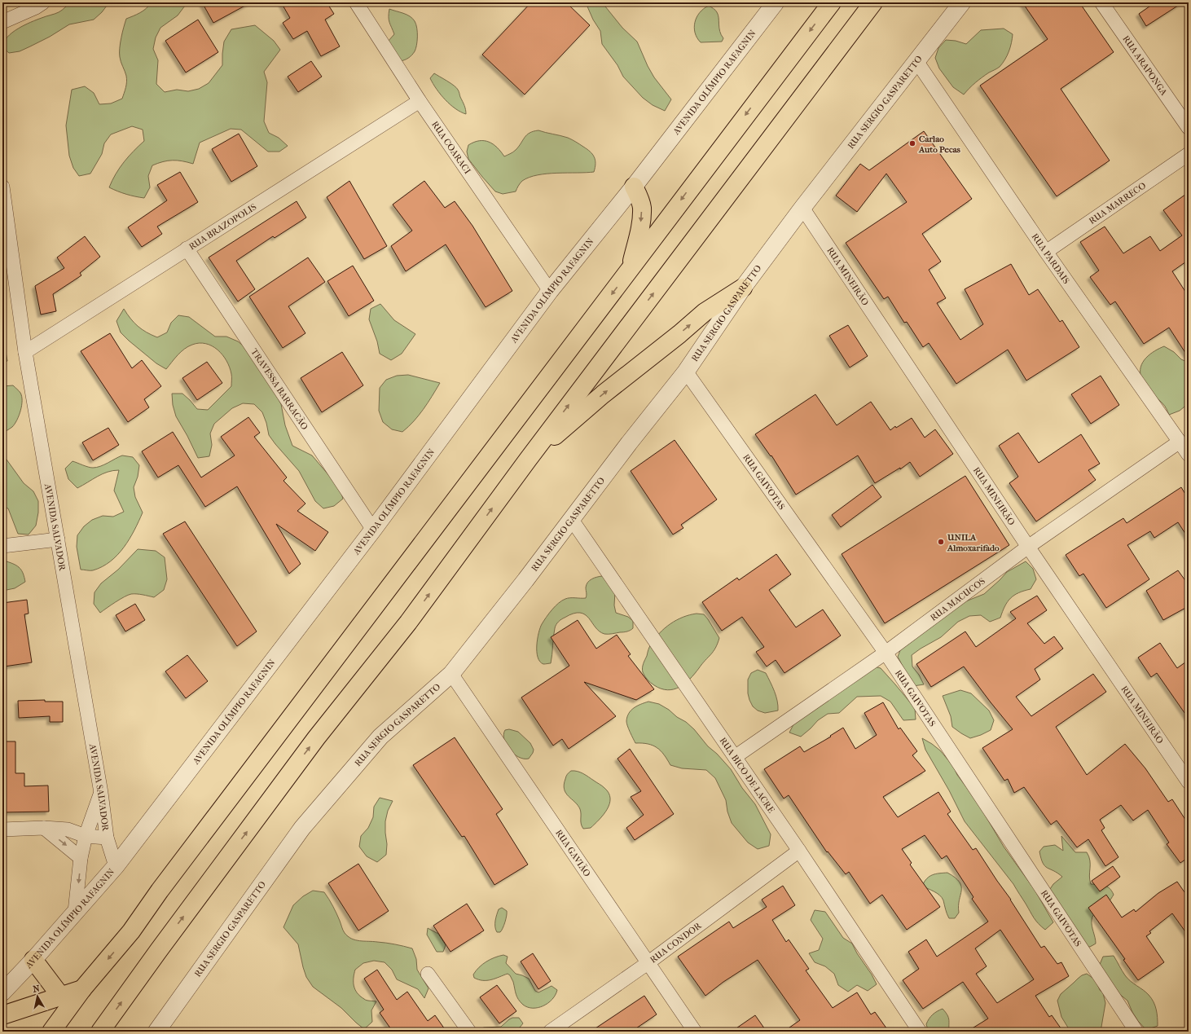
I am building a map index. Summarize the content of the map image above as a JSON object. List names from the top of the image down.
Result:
{
  "streets": {
    "street": [
      "RUA ARAPONGA",
      "AVENIDA OLÍMPIO RAFAGNIN",
      "RUA SERGIO GASPARETTO",
      "RUA COARACI",
      "RUA MARRECO",
      "RUA BRAZOPOLIS",
      "RUA PARDAIS",
      "RUA MINEIRÃO",
      "TRAVESSA BARRACÃO",
      "RUA GAIVOTAS",
      "AVENIDA SALVADOR",
      "RUA MACUCOS",
      "RUA BICO-DE-LACRE",
      "RUA GAVIÃO",
      "RUA CONDOR"
    ]
  },
  "crossings": [
    ["AVENIDA OLÍMPIO RAFAGNIN", "RUA COARACI"],
    ["AVENIDA OLÍMPIO RAFAGNIN", "TRAVESSA BARRACÃO"],
    ["AVENIDA OLÍMPIO RAFAGNIN", "AVENIDA SALVADOR"],
    ["RUA SERGIO GASPARETTO", "RUA PARDAIS"],
    ["RUA SERGIO GASPARETTO", "RUA MINEIRÃO"],
    ["RUA SERGIO GASPARETTO", "RUA GAIVOTAS"],
    ["RUA SERGIO GASPARETTO", "RUA BICO-DE-LACRE"],
    ["RUA SERGIO GASPARETTO", "RUA GAVIÃO"],
    ["RUA COARACI", "RUA BRAZOPOLIS"],
    ["RUA MARRECO", "RUA PARDAIS"],
    ["RUA BRAZOPOLIS", "TRAVESSA BARRACÃO"],
    ["RUA BRAZOPOLIS", "AVENIDA SALVADOR"],
    ["RUA PARDAIS", "RUA MACUCOS"],
    ["RUA MINEIRÃO", "RUA MACUCOS"],
    ["RUA GAIVOTAS", "RUA MACUCOS"],
    ["RUA MACUCOS", "RUA BICO-DE-LACRE"],
    ["RUA BICO-DE-LACRE", "RUA CONDOR"],
    ["RUA GAVIÃO", "RUA CONDOR"]
  ],
  "places": ["Carlao Auto Pecas", "UNILA Almoxarifado"],
  "north": "top"
}
